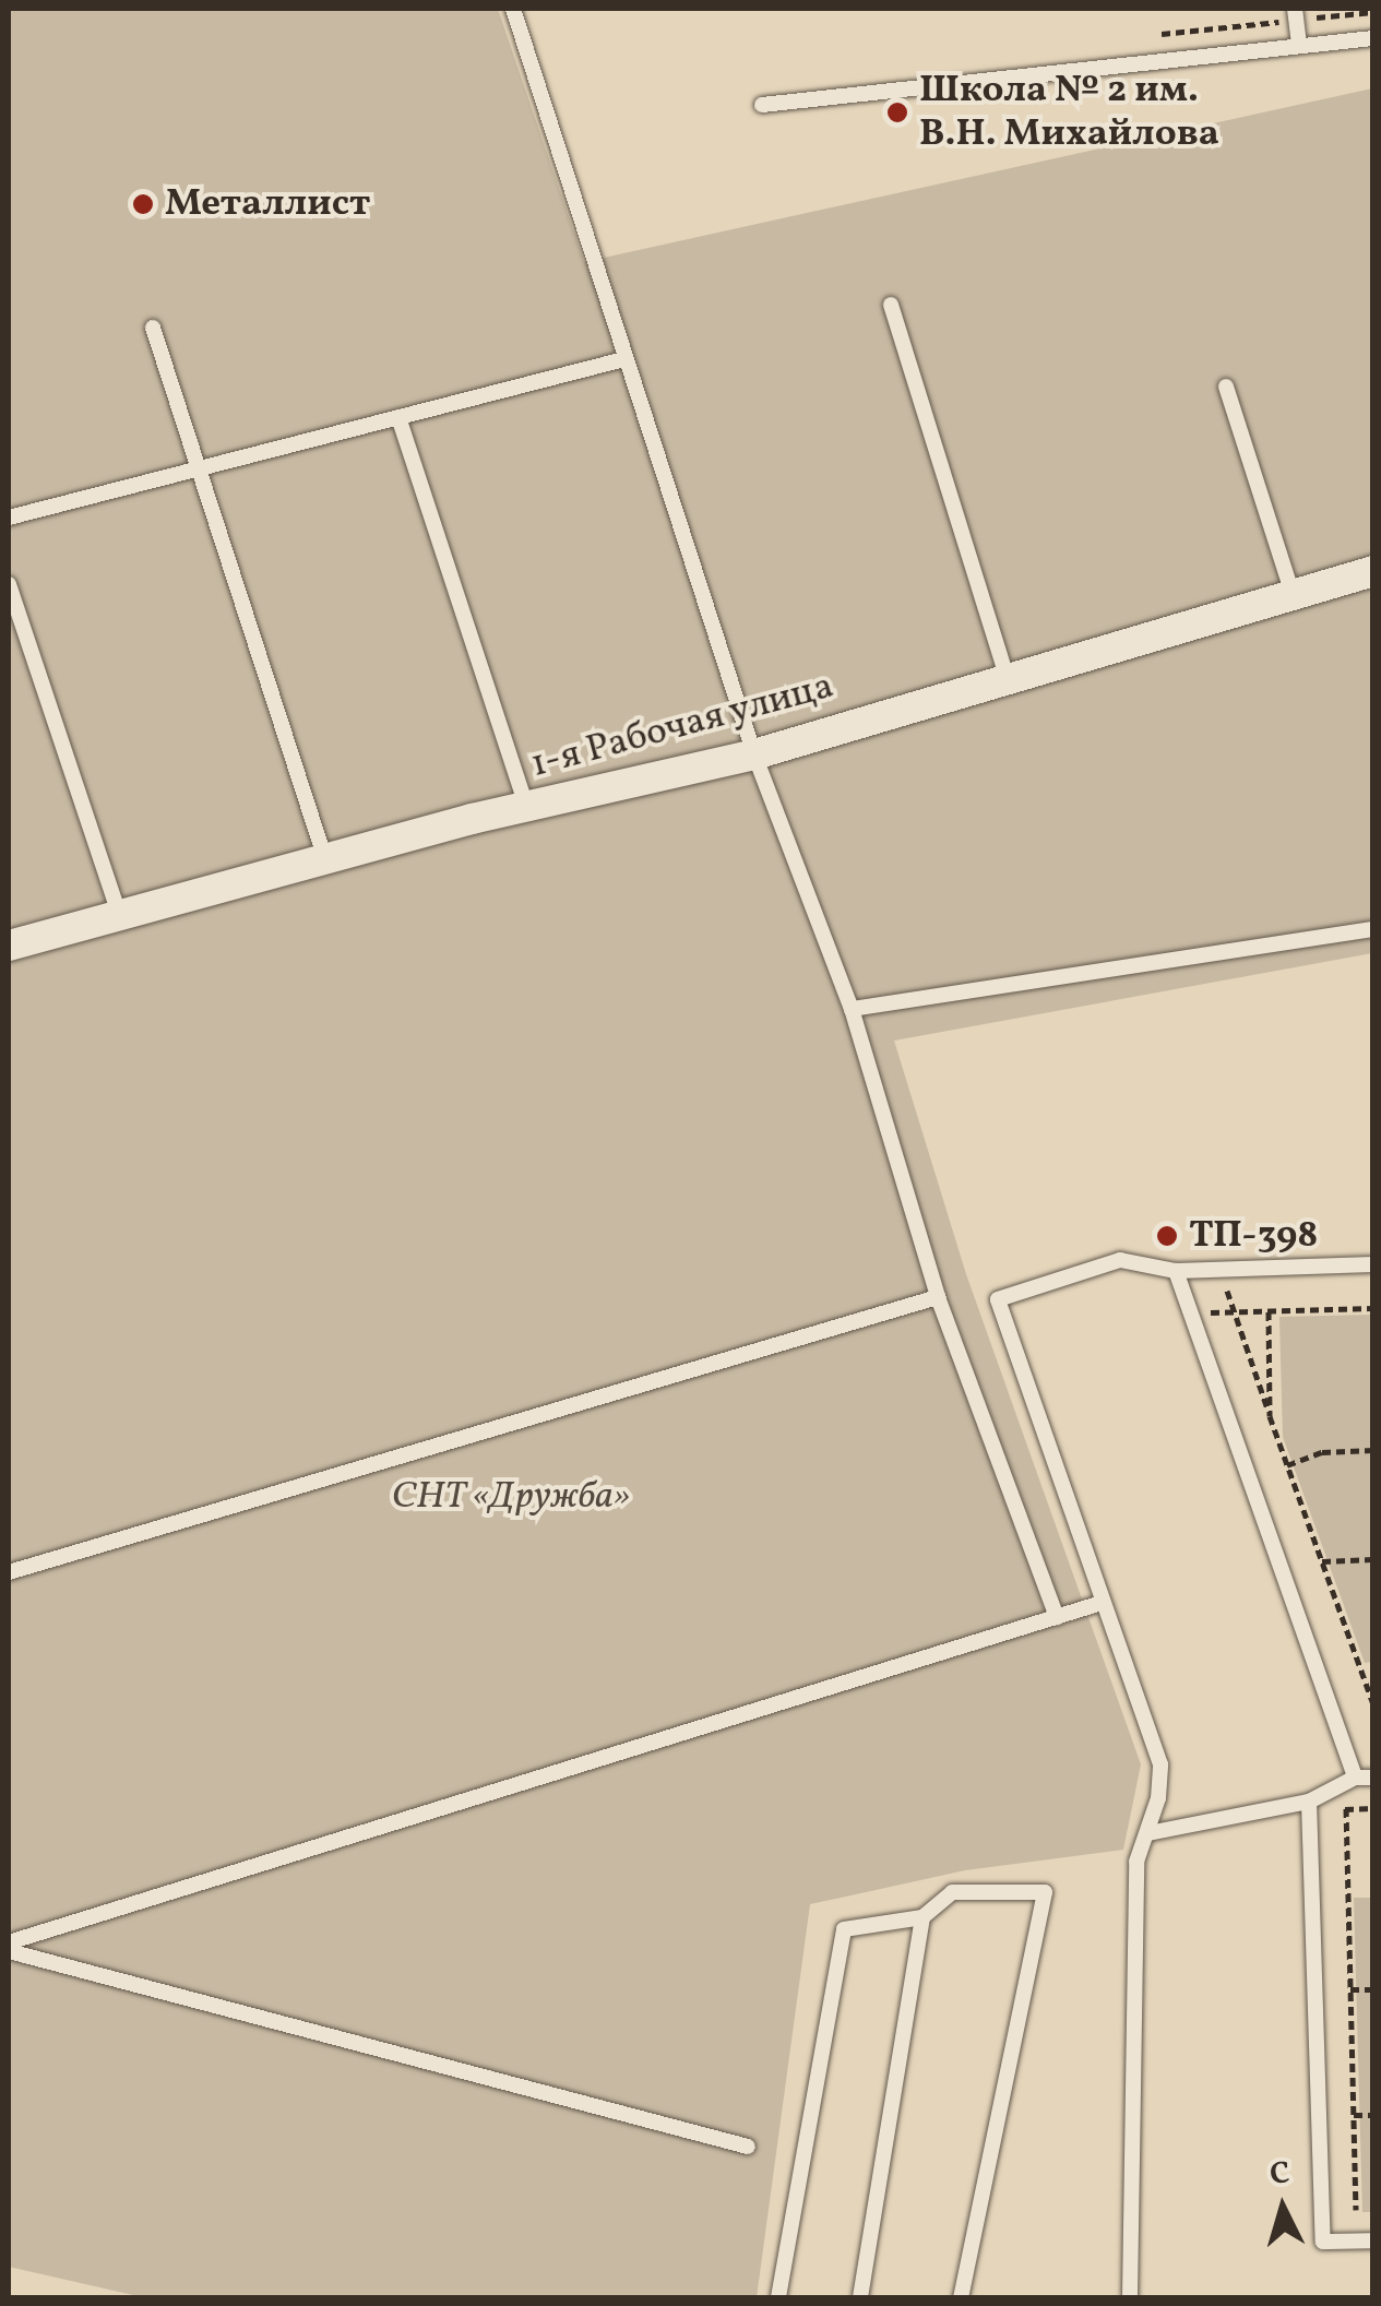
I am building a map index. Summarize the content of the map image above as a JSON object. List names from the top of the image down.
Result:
{
  "streets": {
    "street": ["1-я Рабочая улица"]
  },
  "parks": ["СНТ «Дружба»"],
  "places": ["Школа № 2 им. В.Н. Михайлова", "Металлист", "ТП-398"],
  "north": "top"
}
